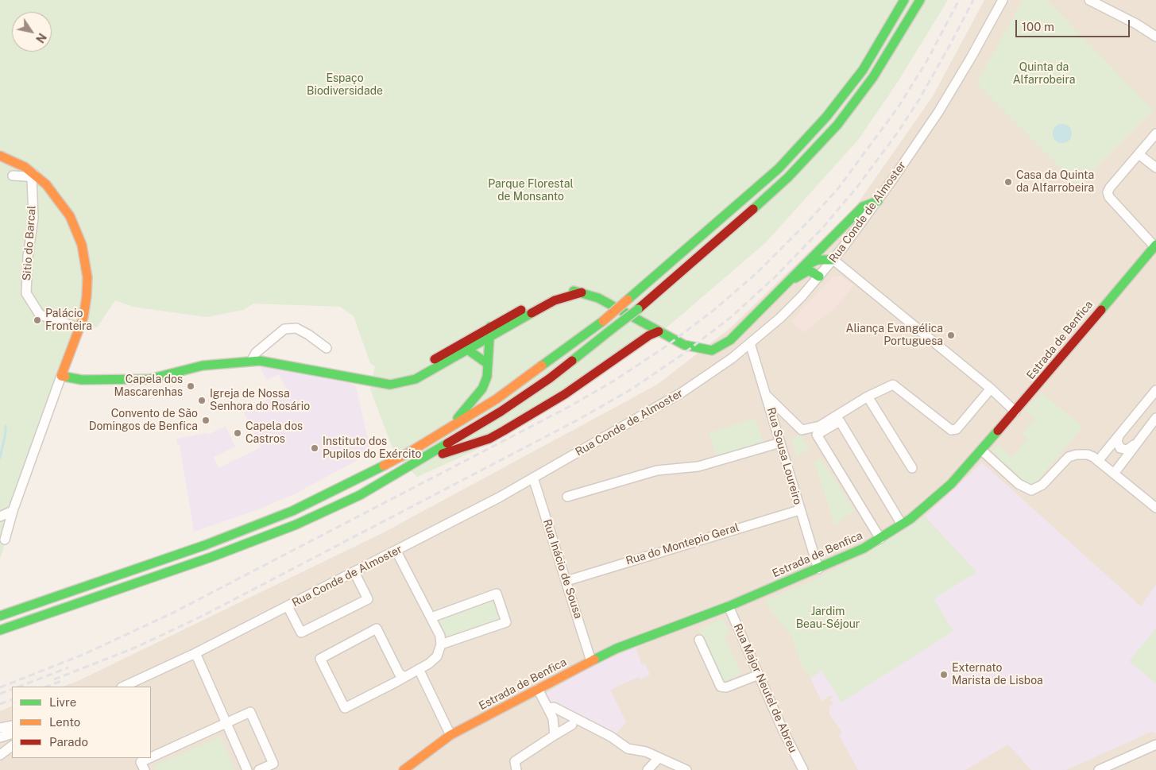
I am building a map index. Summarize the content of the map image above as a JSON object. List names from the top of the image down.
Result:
{
  "streets": {
    "main road": ["Estrada de Benfica"],
    "street": [
      "Rua Conde de Almoster",
      "Sitio do Barcal",
      "Rua Sousa Loureiro",
      "Rua do Montepio Geral",
      "Rua Inácio de Sousa",
      "Rua Major Neutel de Abreu"
    ]
  },
  "crossings": [
    ["Rua Conde de Almoster", "Rua Sousa Loureiro"],
    ["Rua Conde de Almoster", "Rua Inácio de Sousa"],
    ["Estrada de Benfica", "Rua Sousa Loureiro"],
    ["Estrada de Benfica", "Rua Inácio de Sousa"],
    ["Estrada de Benfica", "Rua Major Neutel de Abreu"],
    ["Rua Sousa Loureiro", "Rua do Montepio Geral"],
    ["Rua do Montepio Geral", "Rua Inácio de Sousa"]
  ],
  "parks": [
    "Quinta da Alfarrobeira",
    "Espaço Biodiversidade",
    "Parque Florestal de Monsanto",
    "Jardim Beau-Séjour"
  ],
  "places": [
    "Casa da Quinta da Alfarrobeira",
    "Palácio Fronteira",
    "Aliança Evangélica Portuguesa",
    "Capela dos Mascarenhas",
    "Igreja de Nossa Senhora do Rosário",
    "Convento de São Domingos de Benfica",
    "Capela dos Castros",
    "Instituto dos Pupilos do Exército",
    "Externato Marista de Lisboa"
  ],
  "legend": ["Livre", "Lento", "Parado"],
  "scale_bar": "100 m",
  "north": "bottom right"
}
